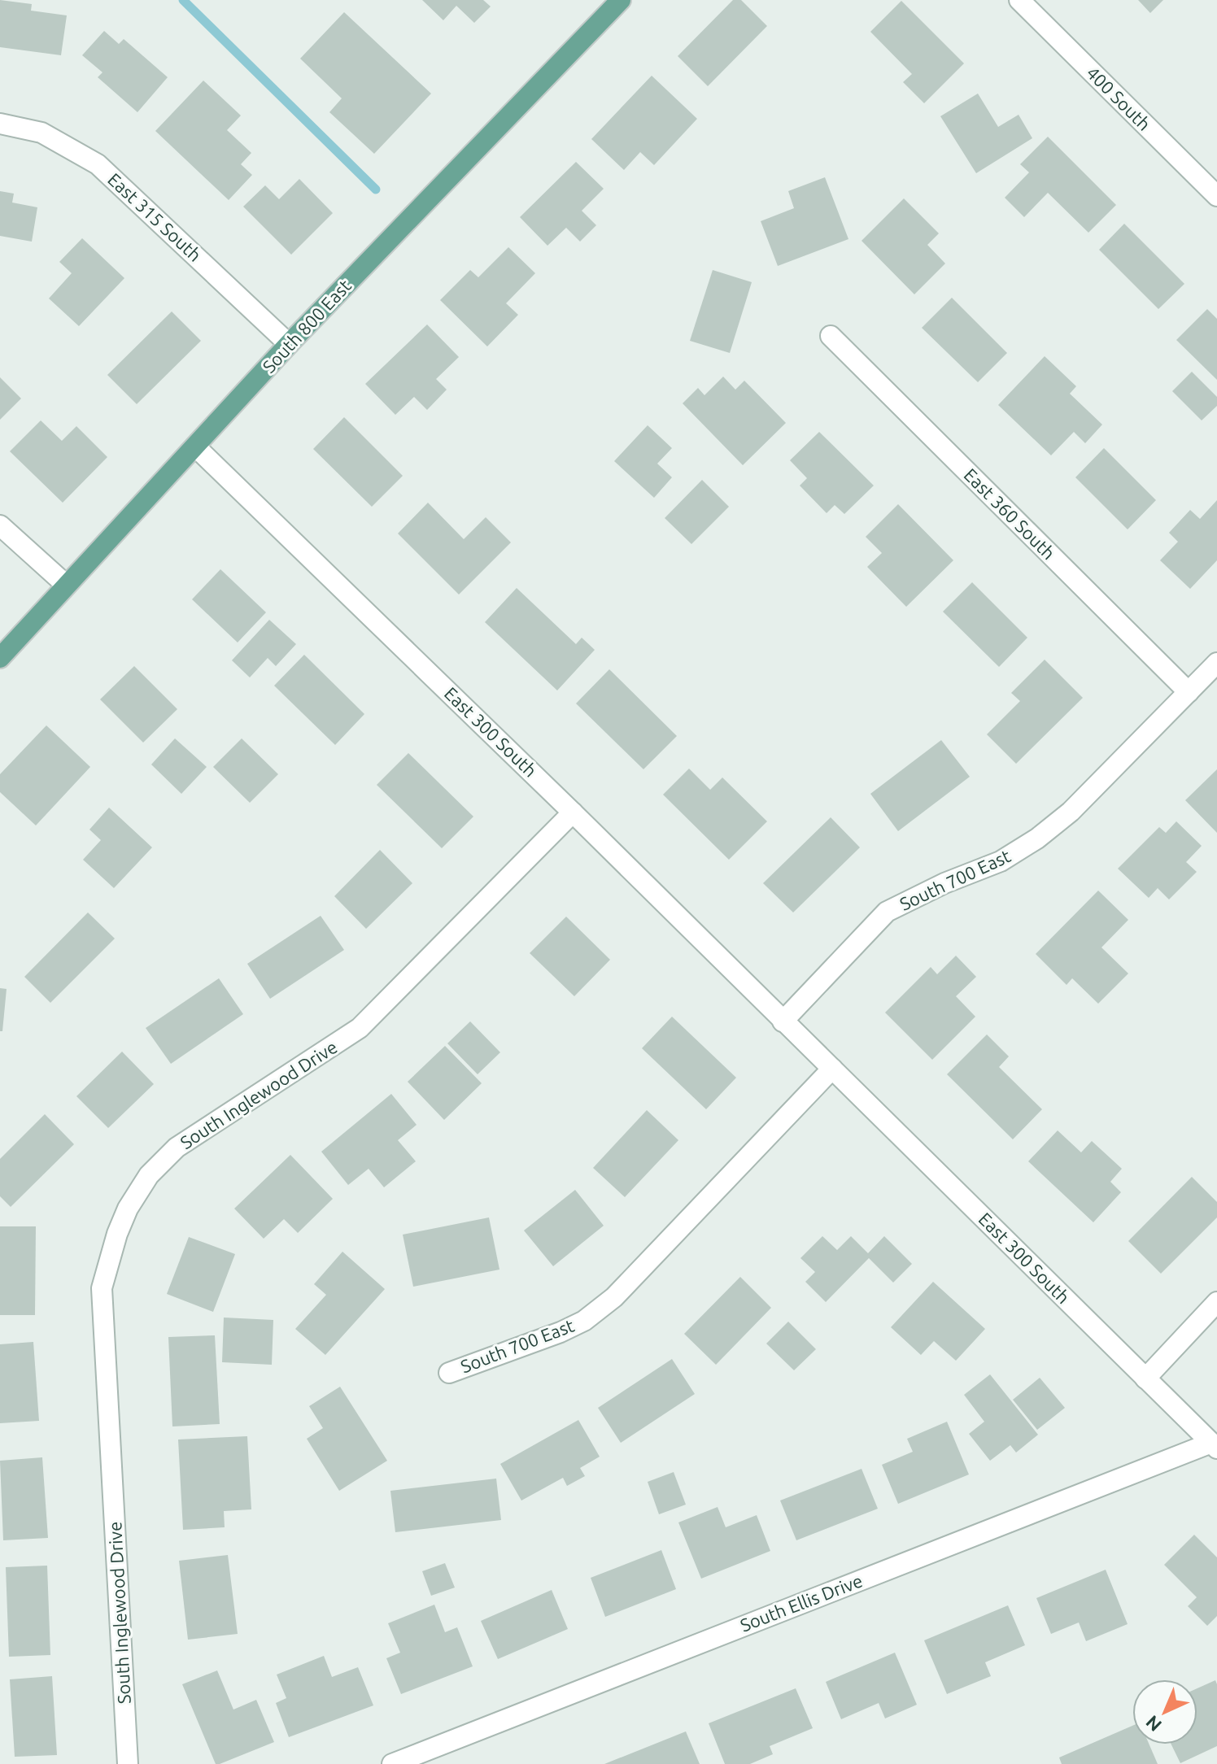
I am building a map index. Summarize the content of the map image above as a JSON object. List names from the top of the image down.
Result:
{
  "streets": {
    "main road": ["South 800 East"],
    "street": [
      "400 South",
      "East 315 South",
      "East 360 South",
      "East 300 South",
      "South 700 East",
      "South Inglewood Drive",
      "South Ellis Drive"
    ]
  },
  "crossings": [
    ["East 315 South", "South 800 East"],
    ["South 800 East", "East 300 South"],
    ["East 360 South", "South 700 East"],
    ["East 300 South", "South 700 East"],
    ["East 300 South", "South Inglewood Drive"],
    ["East 300 South", "South Ellis Drive"]
  ],
  "north": "bottom left"
}
